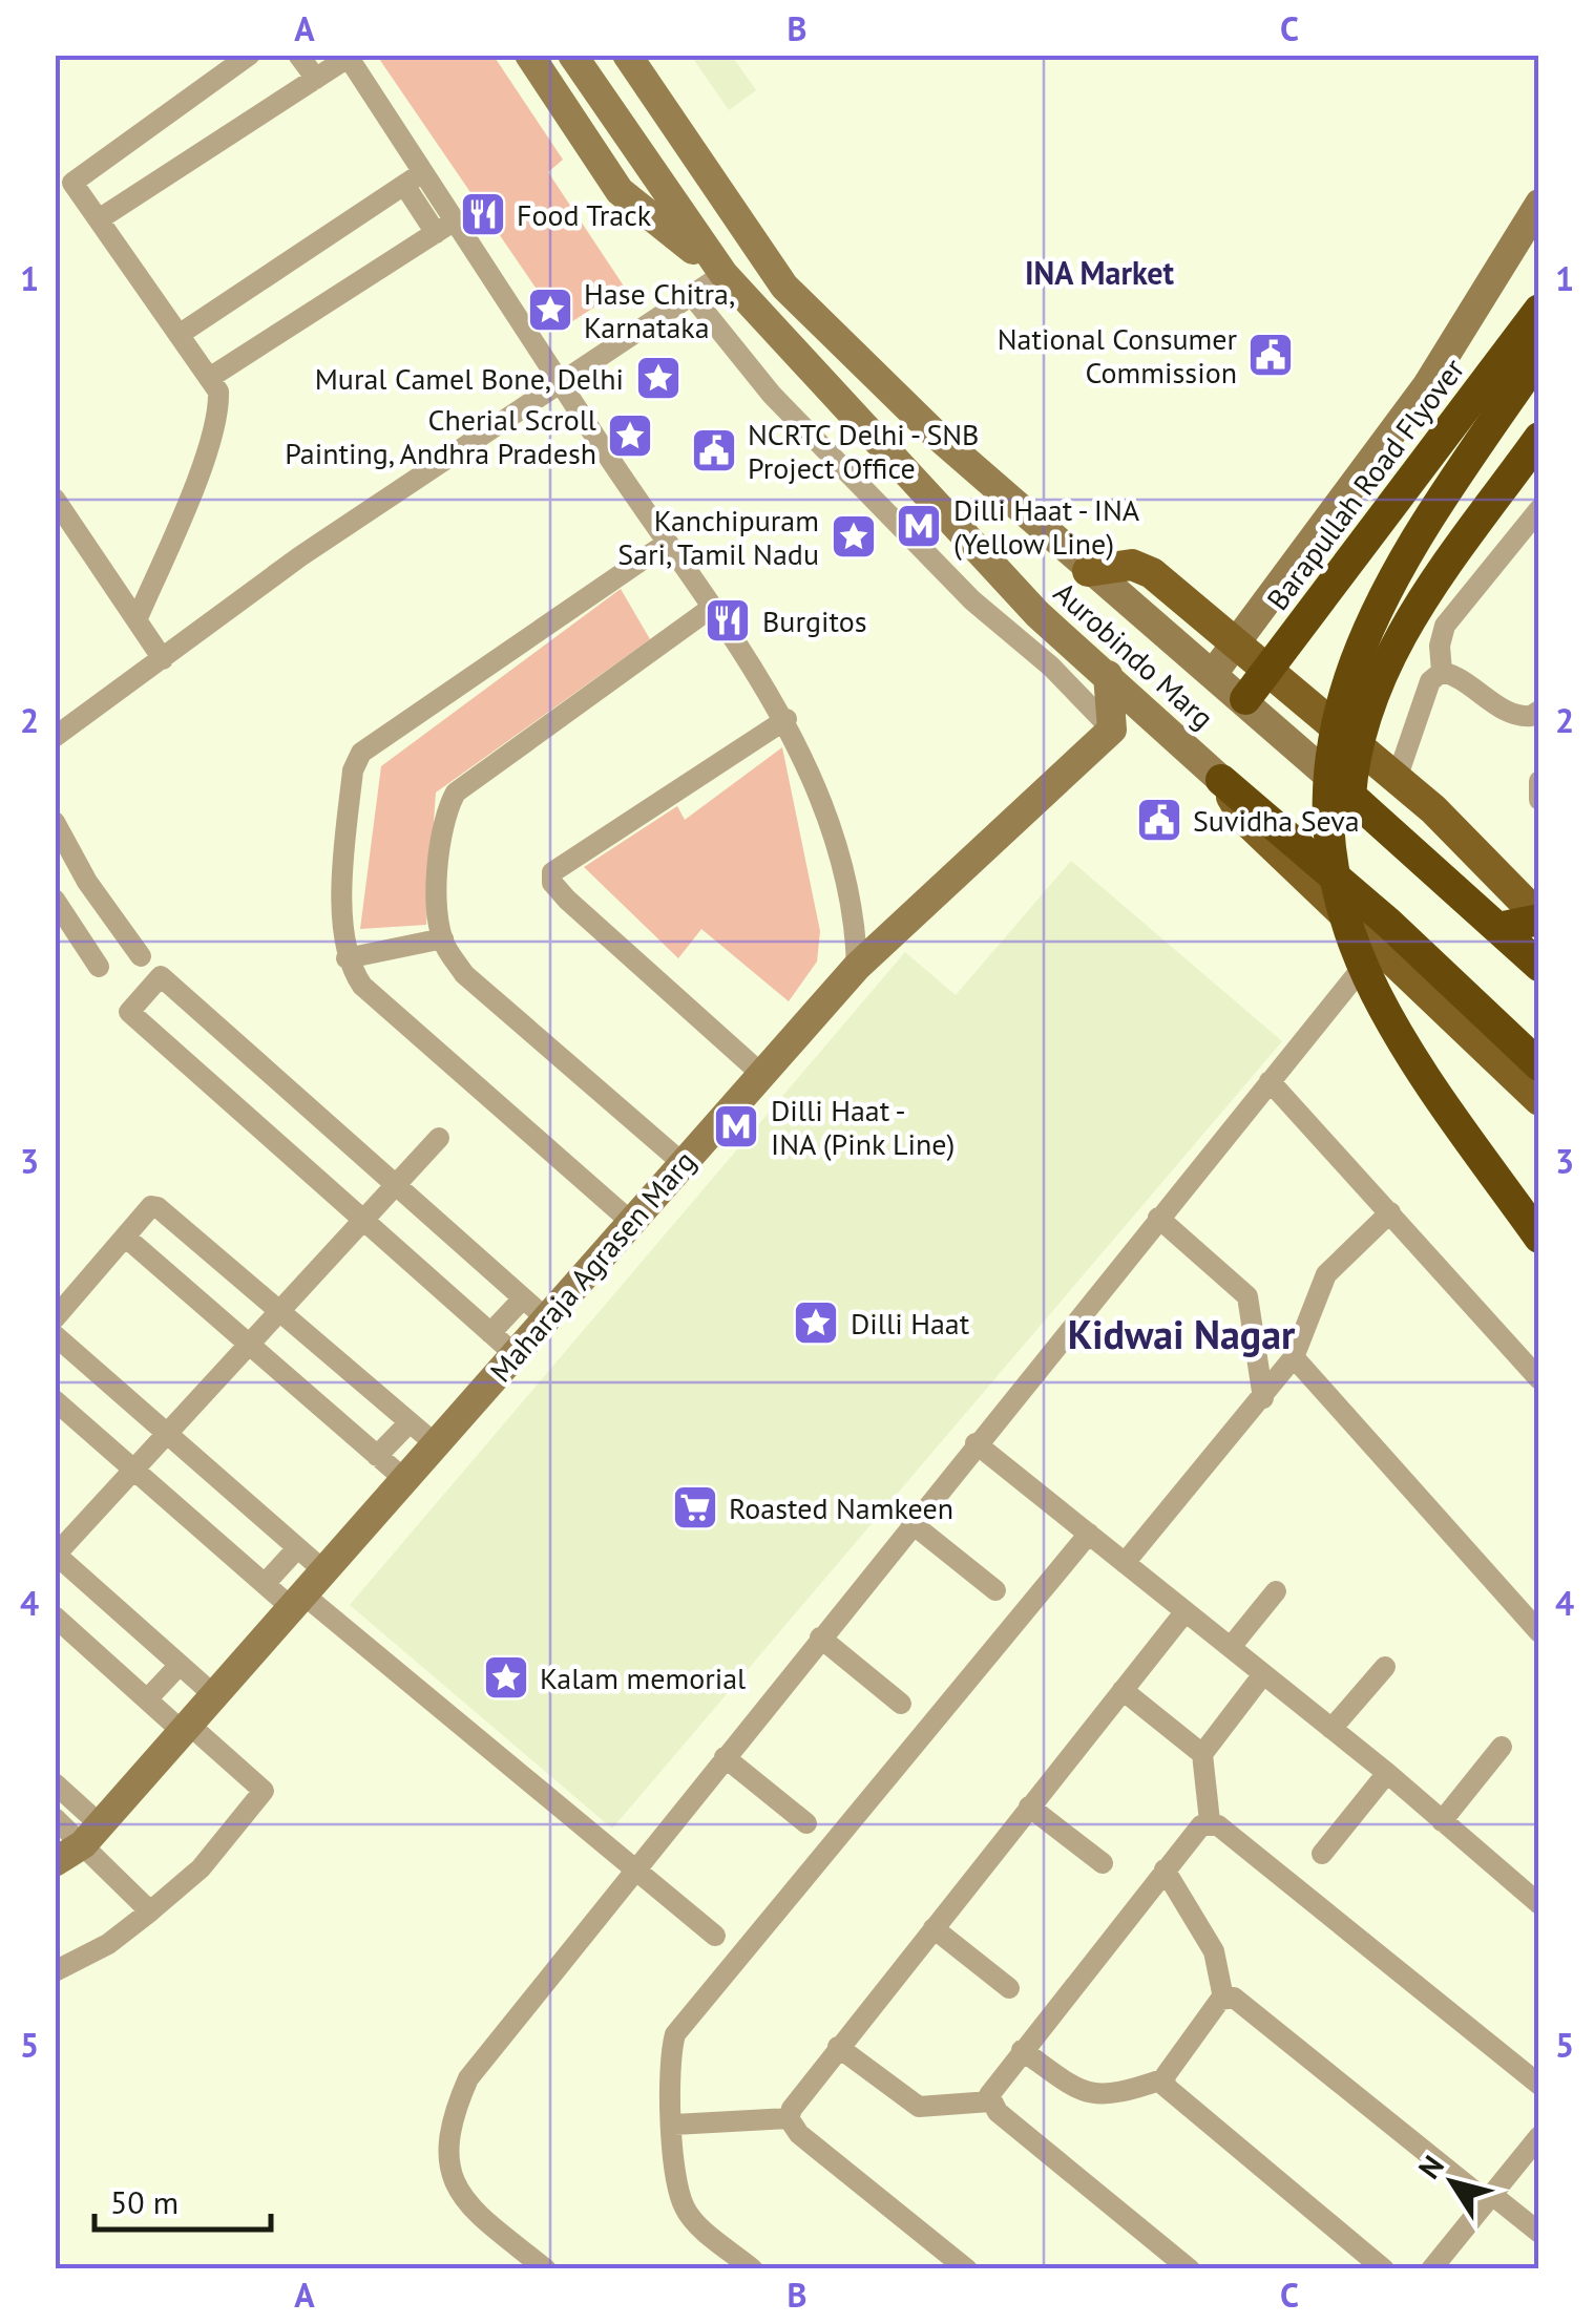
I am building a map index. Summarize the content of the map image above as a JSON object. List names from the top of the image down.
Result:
{
  "streets": {
    "highway": ["Barapullah Road Flyover", "Aurobindo Marg"],
    "street": ["Maharaja Agrasen Marg"]
  },
  "crossings": [
    ["Barapullah Road Flyover", "Aurobindo Marg"]
  ],
  "districts": ["INA Market", "Kidwai Nagar"],
  "places": {
    "restaurant": ["Food Track", "Burgitos"],
    "place": [
      "Hase Chitra, Karnataka",
      "Mural Camel Bone, Delhi",
      "Cherial Scroll Painting, Andhra Pradesh",
      "Kanchipuram Sari, Tamil Nadu",
      "Dilli Haat",
      "Kalam memorial"
    ],
    "public building": ["National Consumer Commission", "NCRTC Delhi - SNB Project Office", "Suvidha Seva"],
    "metro station": ["Dilli Haat - INA (Yellow Line)", "Dilli Haat - INA (Pink Line)"],
    "supermarket": ["Roasted Namkeen"]
  },
  "scale_bar": "50 m",
  "north": "top left",
  "grid": {
    "columns": ["A", "B", "C"],
    "rows": [
      "1",
      "2",
      "3",
      "4",
      "5"
    ]
  }
}
